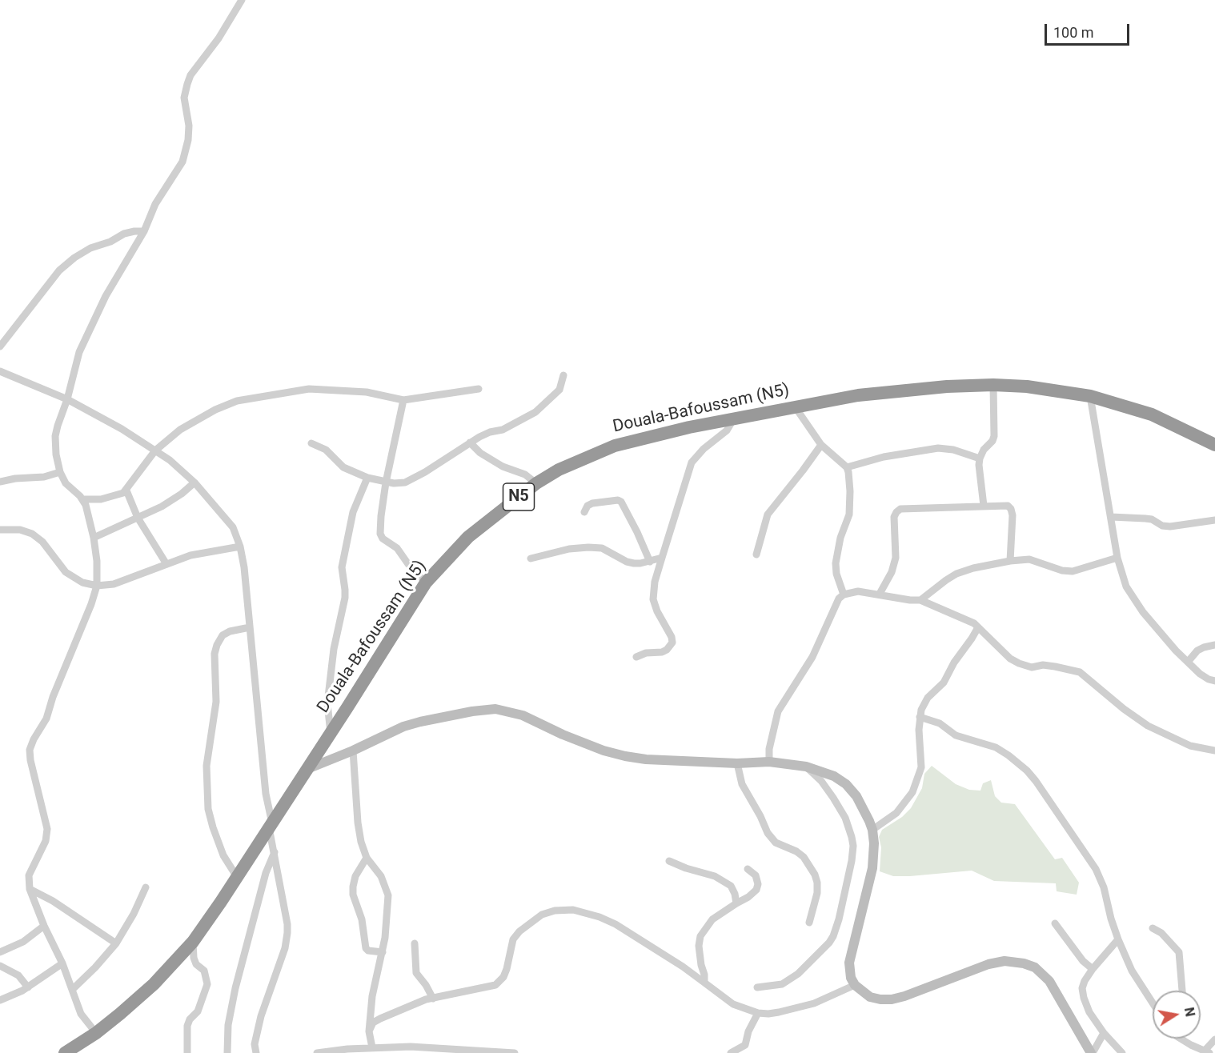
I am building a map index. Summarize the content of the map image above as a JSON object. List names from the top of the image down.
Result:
{
  "streets": {
    "highway": ["Douala-Bafoussam (N5)", "N5"]
  },
  "scale_bar": "100 m",
  "north": "right"
}
